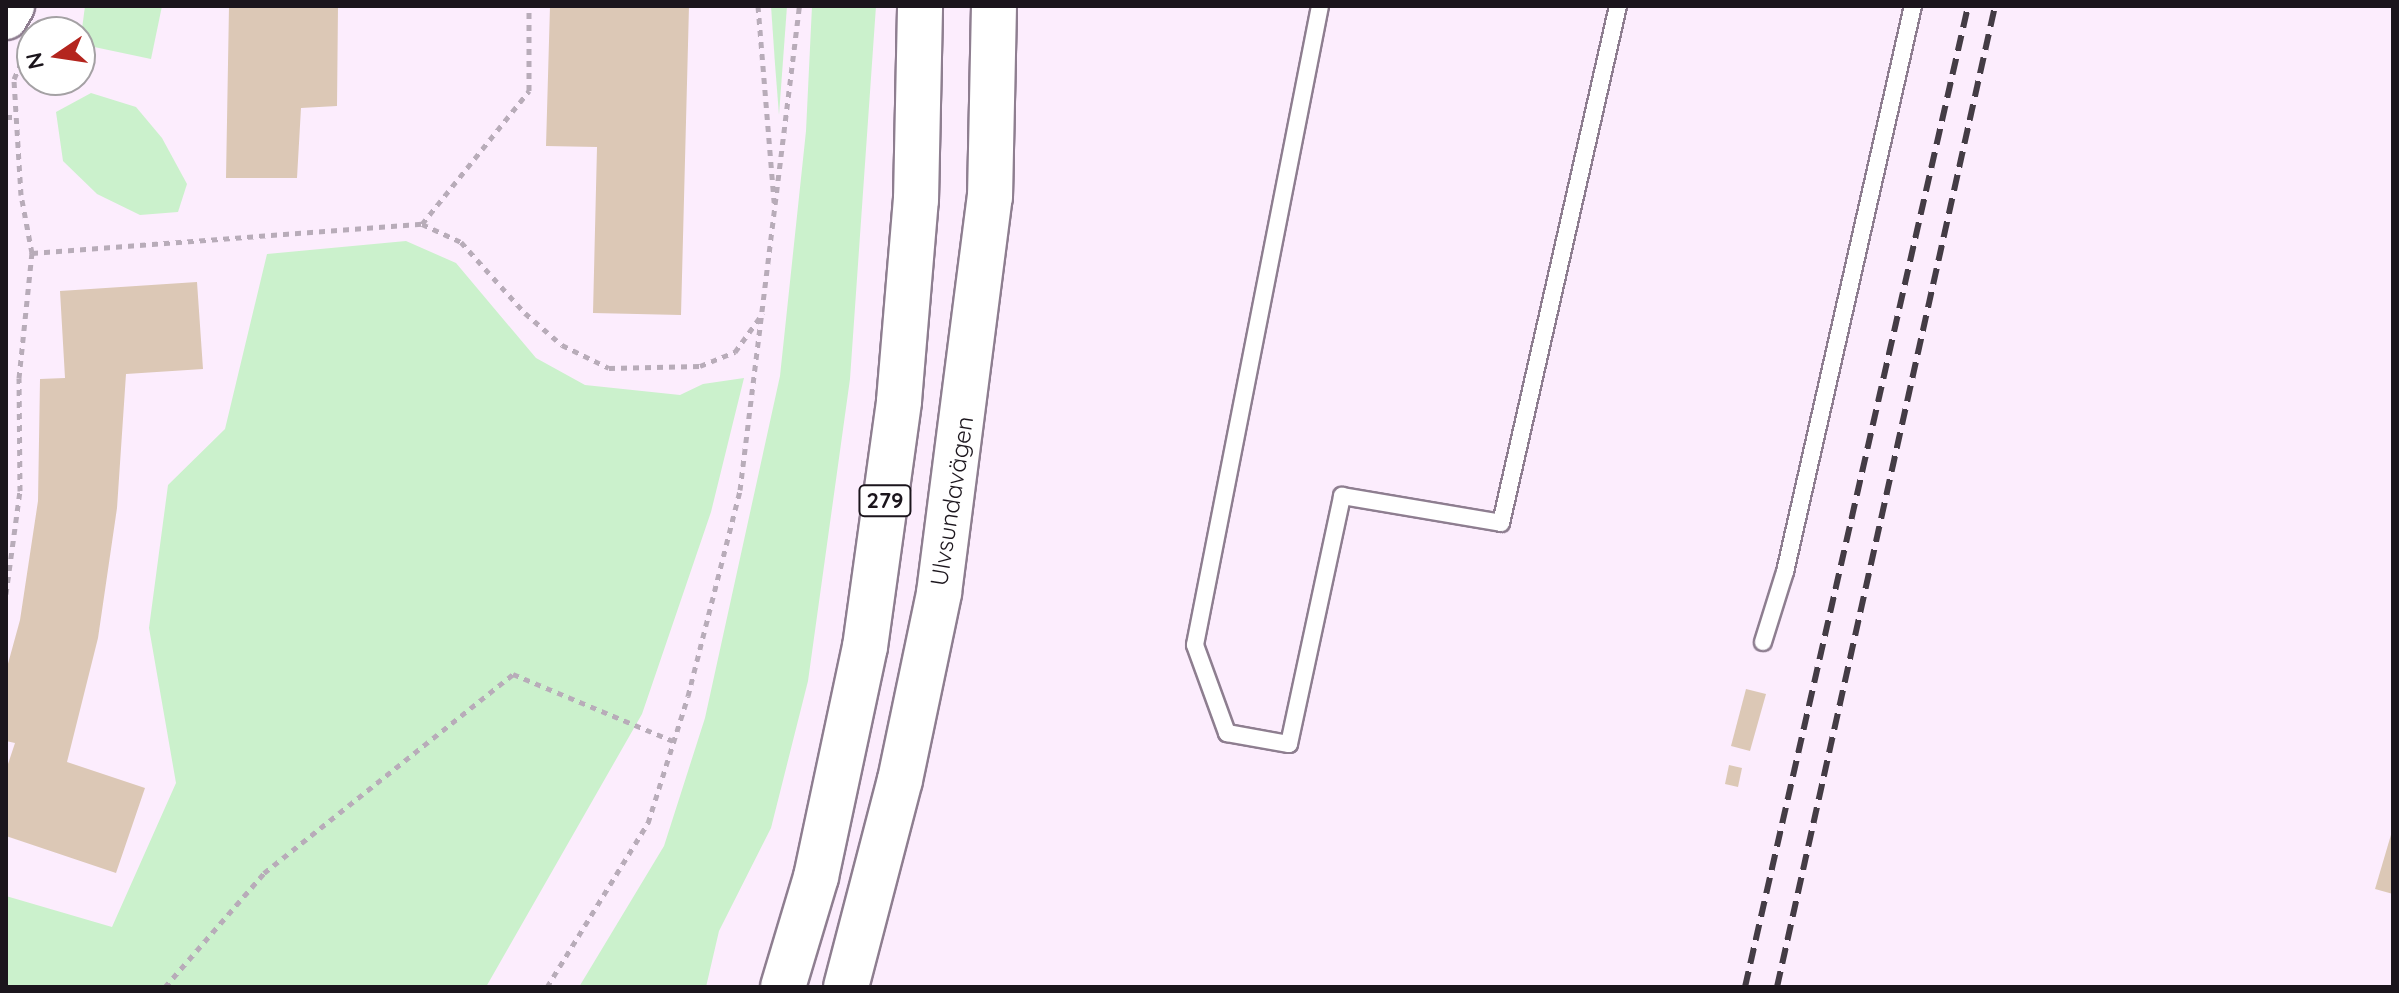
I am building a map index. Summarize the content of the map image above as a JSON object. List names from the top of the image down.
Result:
{
  "streets": {
    "main road": ["279", "Ulvsundavägen"]
  },
  "north": "left"
}
